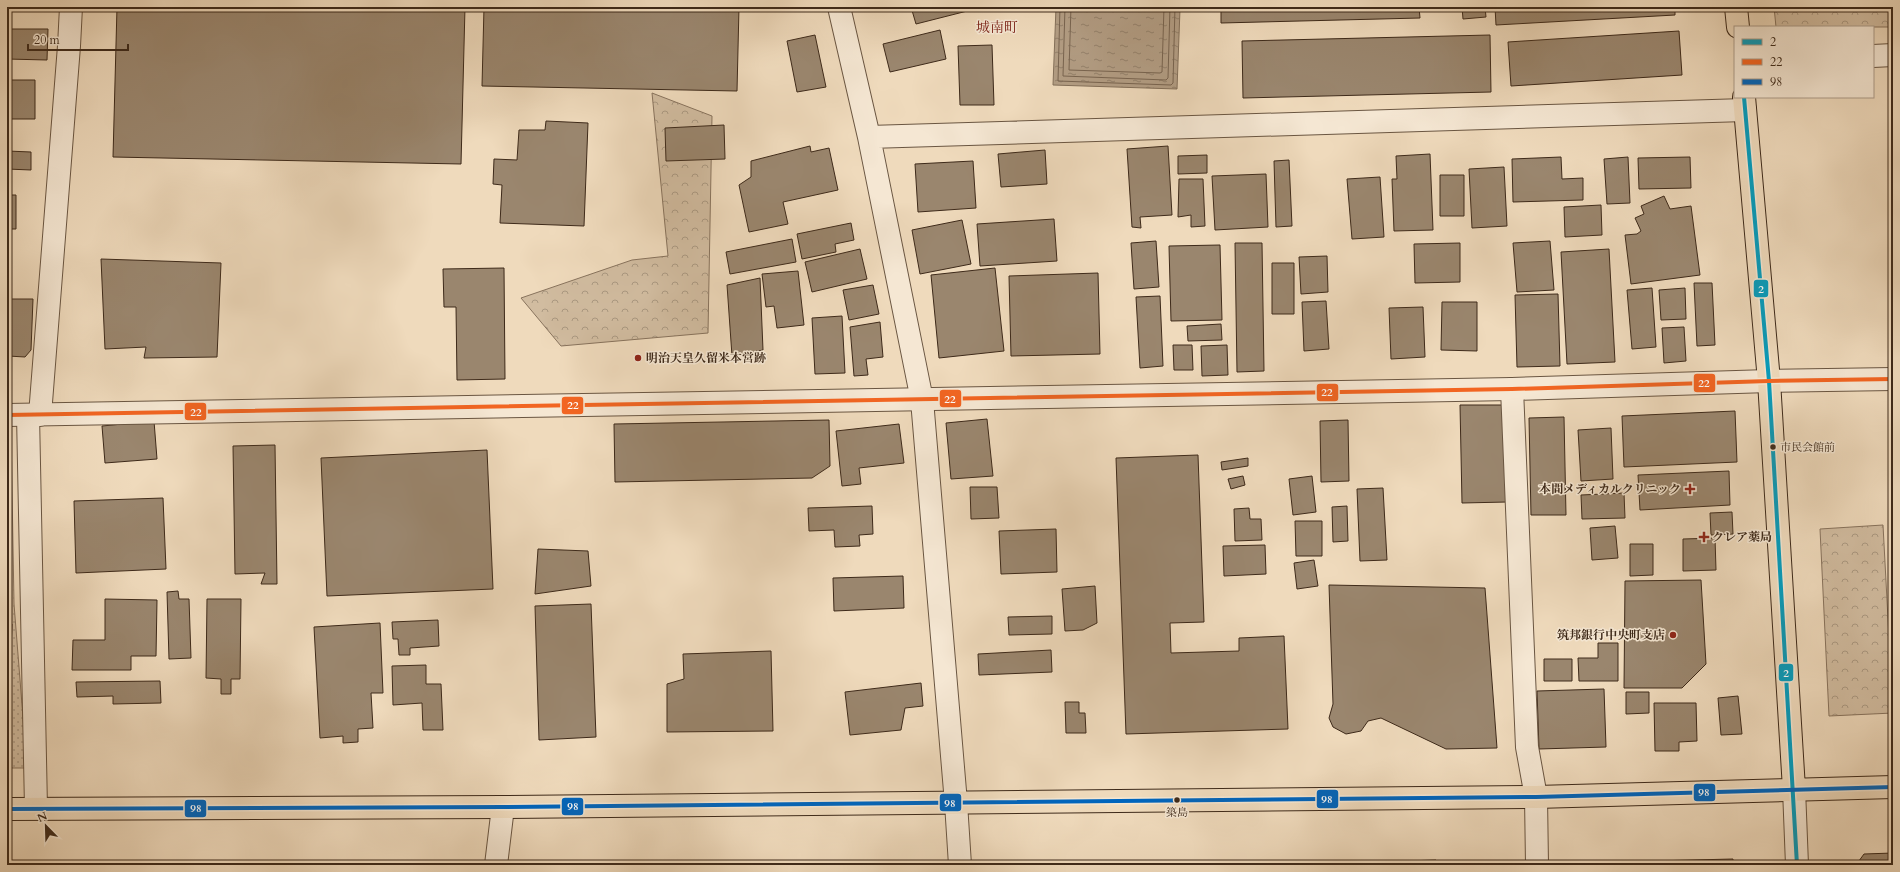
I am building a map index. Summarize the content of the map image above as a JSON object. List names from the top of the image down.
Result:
{
  "districts": ["城南町"],
  "places": {
    "other": [
      "明治天皇久留米本営跡",
      "市民会館前",
      "筑邦銀行中央町支店",
      "築島"
    ],
    "health": ["本間メディカルクリニック", "クレア薬局"]
  },
  "lines": ["transit line 2", "transit line 22", "transit line 98"],
  "legend": ["2", "22", "98"],
  "scale_bar": "20 m",
  "north": "top left"
}
